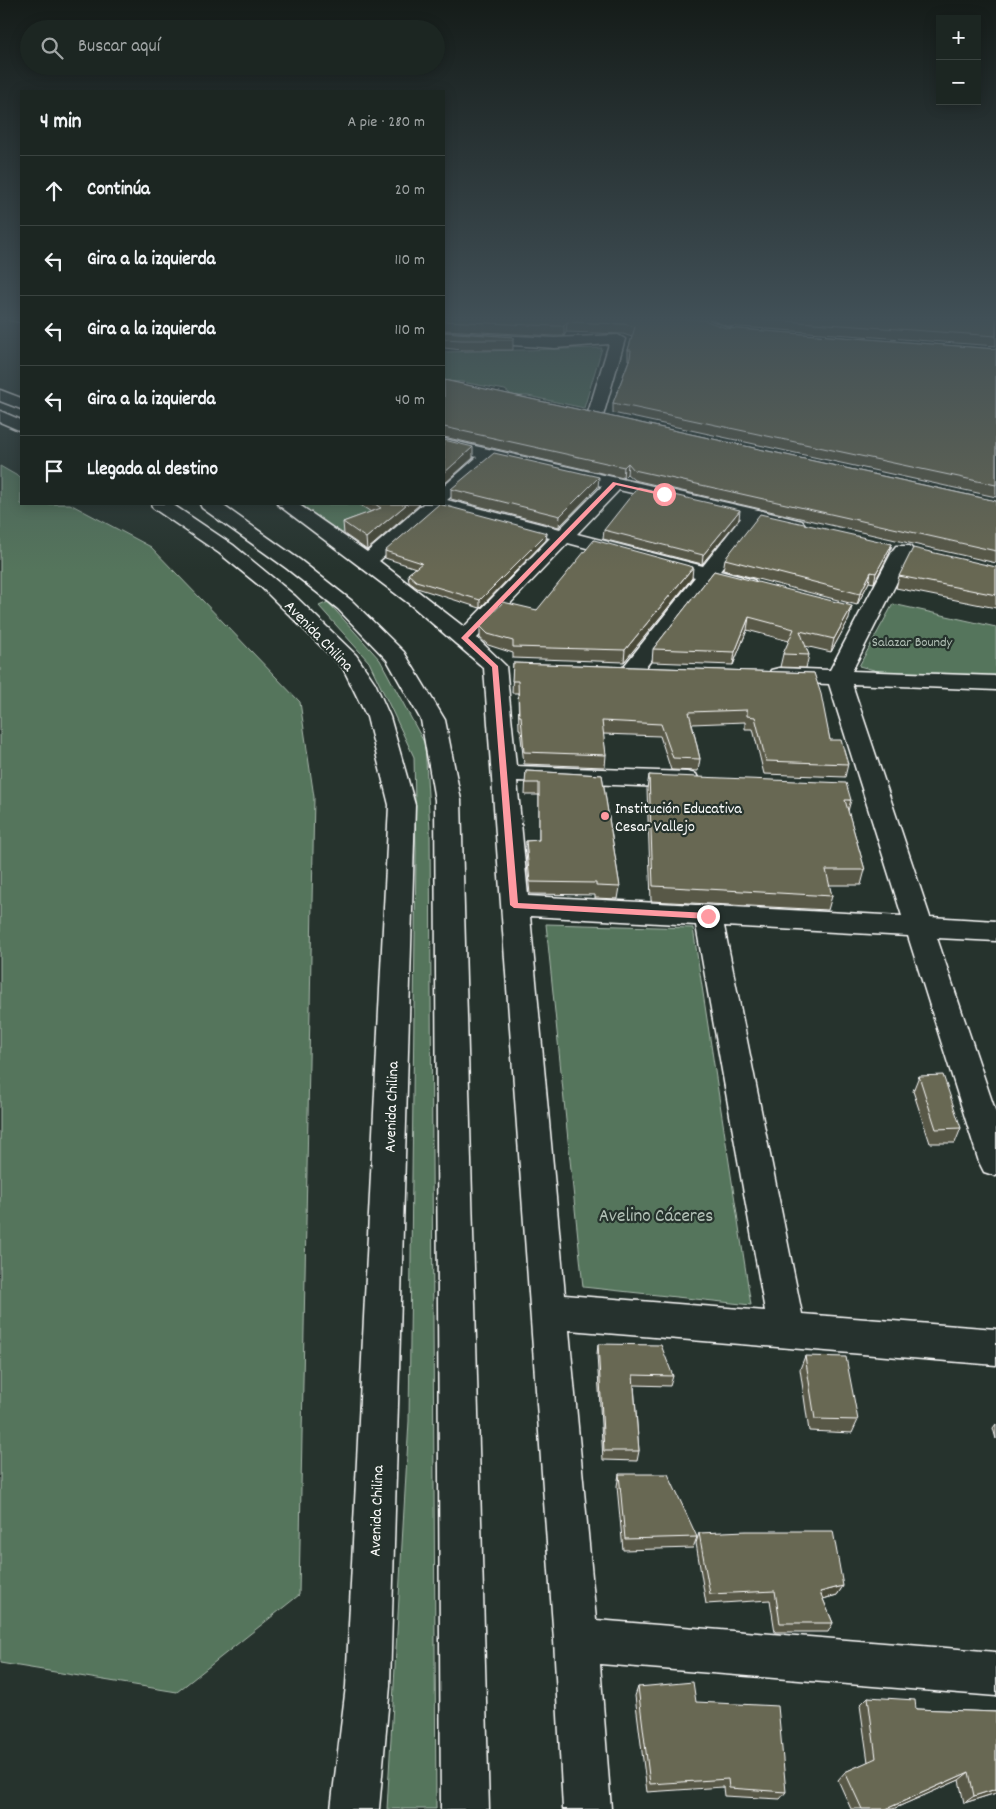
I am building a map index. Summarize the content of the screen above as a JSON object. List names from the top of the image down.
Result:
{
  "streets": {
    "street": ["Avenida Chilina"]
  },
  "parks": ["Salazar Boundy", "Avelino Cáceres"],
  "places": ["Institución Educativa Cesar Vallejo"],
  "page": {
    "map_buttons": ["+", "−"],
    "search": "Buscar aquí",
    "heading": ["4 min", "A pie · 280 m"],
    "list": [
      ["Continúa", "20 m"],
      ["Gira a la izquierda", "110 m"],
      ["Gira a la izquierda", "110 m"],
      ["Gira a la izquierda", "40 m"],
      "Llegada al destino"
    ]
  }
}
